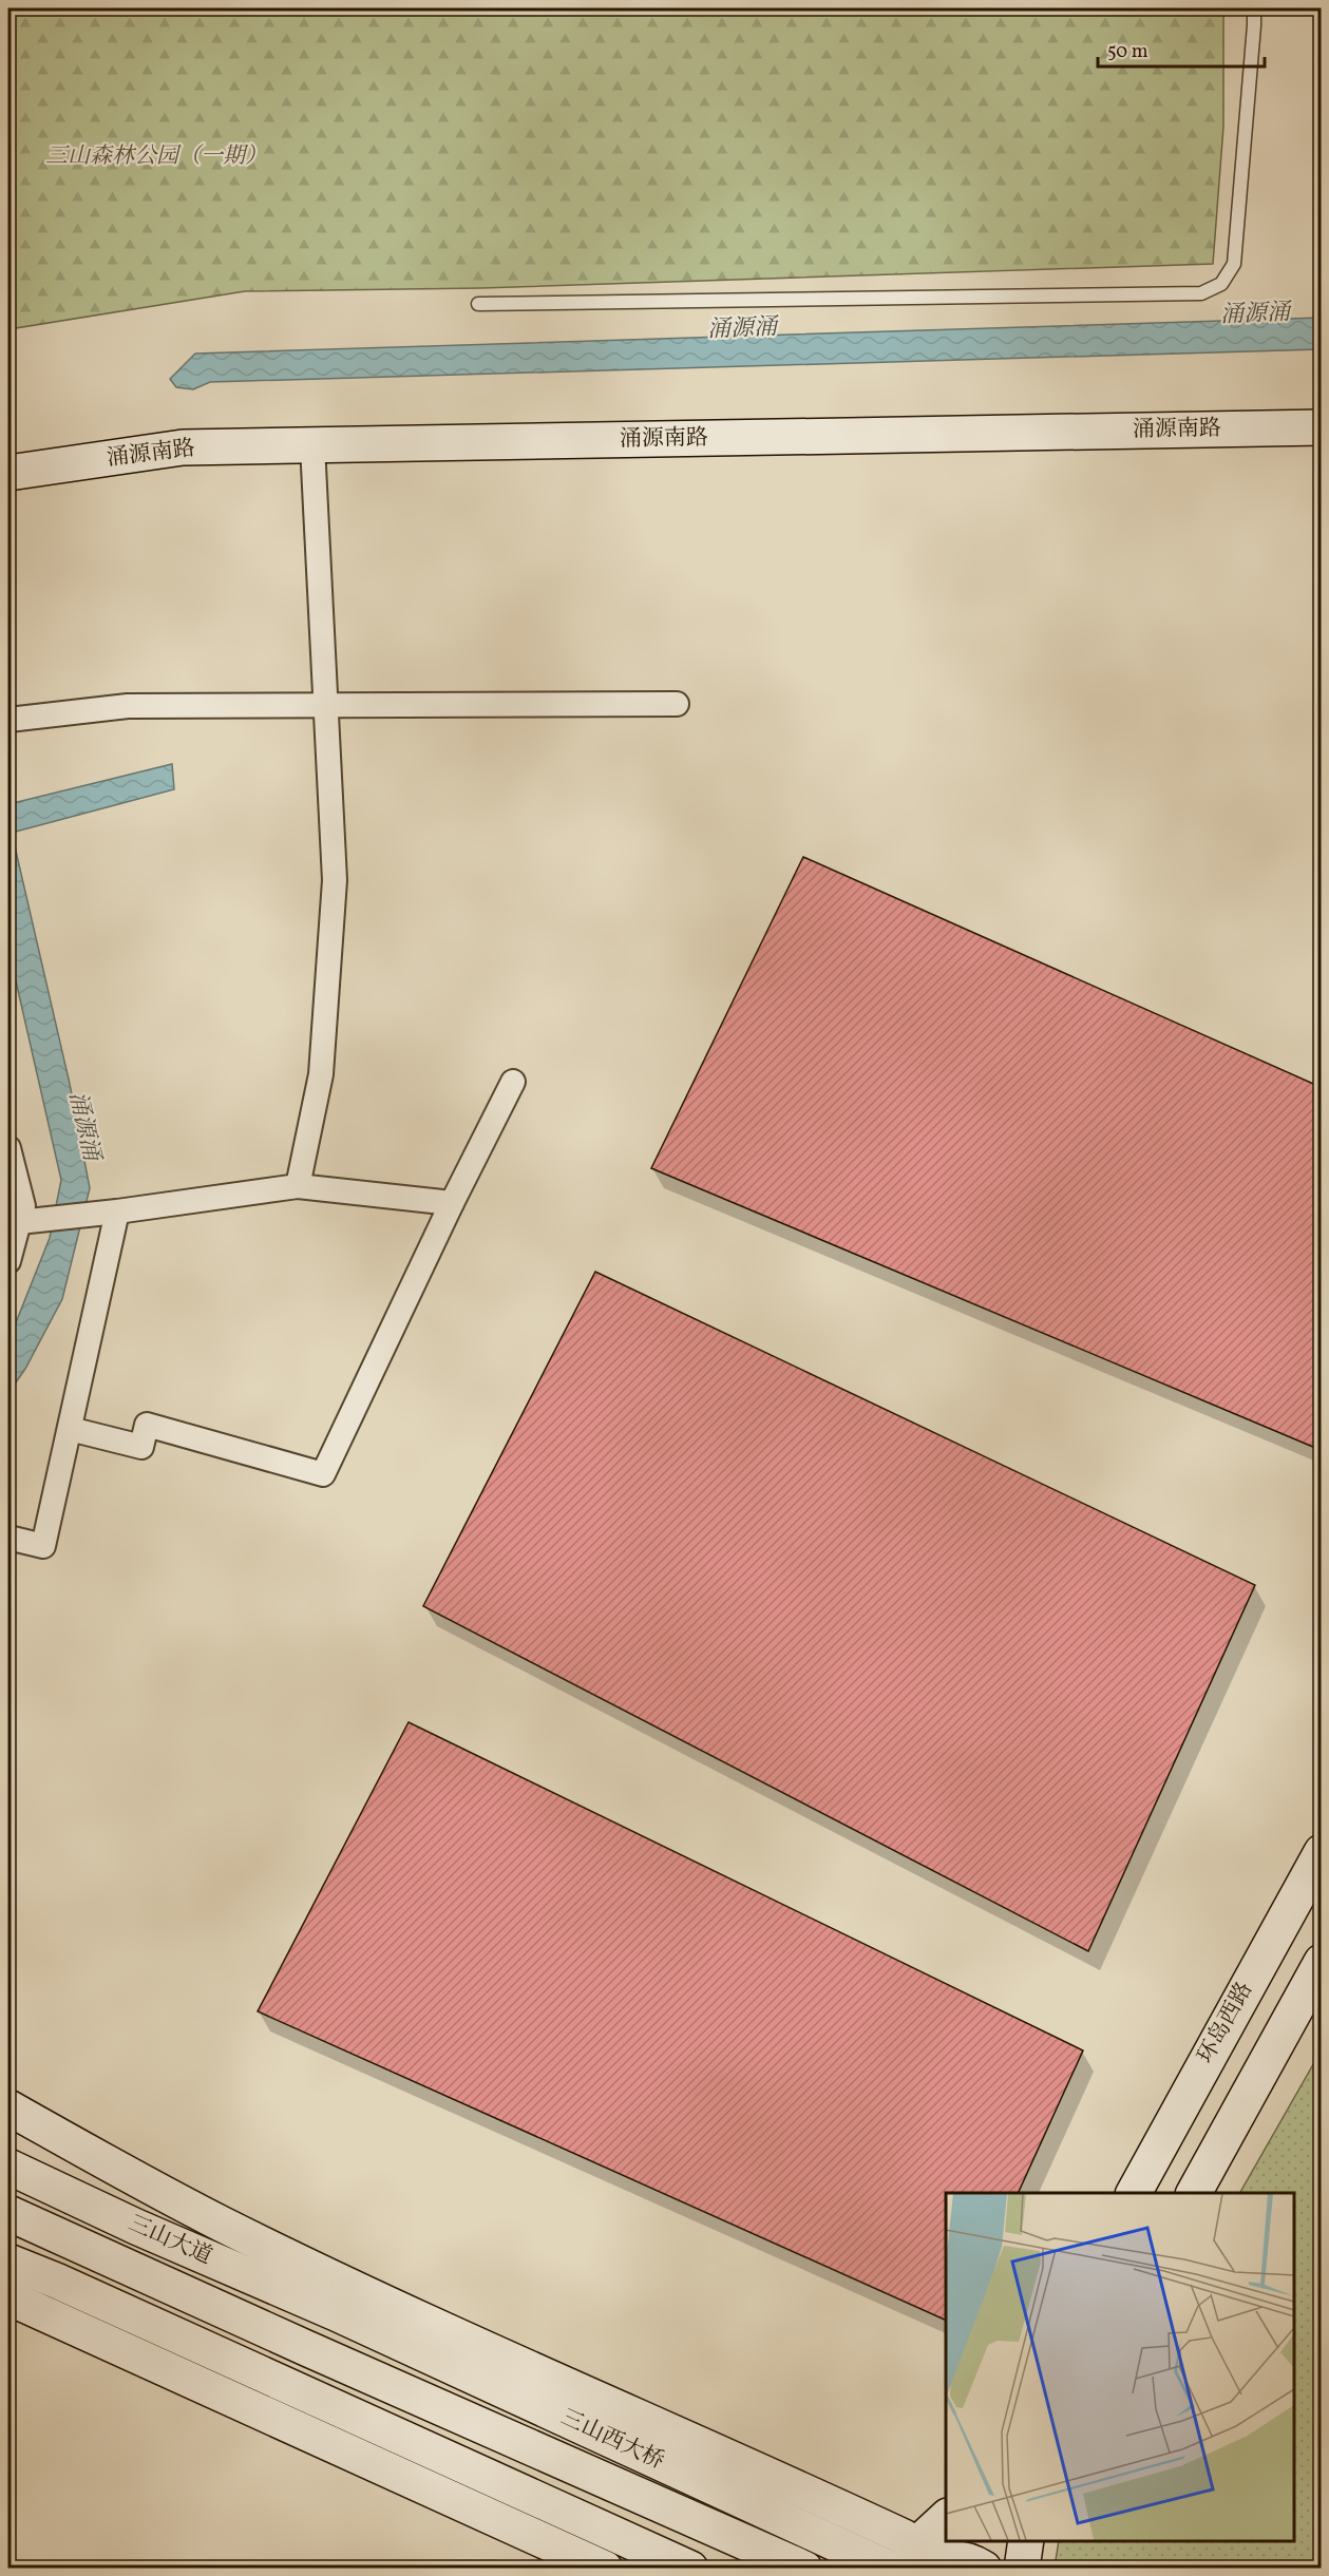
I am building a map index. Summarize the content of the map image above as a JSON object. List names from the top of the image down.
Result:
{
  "streets": {
    "main road": [
      "涌源南路",
      "环岛西路",
      "三山大道",
      "三山西大桥"
    ]
  },
  "crossings": [
    ["三山大道", "三山西大桥"]
  ],
  "water": ["涌源涌"],
  "parks": ["三山森林公园（一期）"],
  "scale_bar": "50 m"
}
